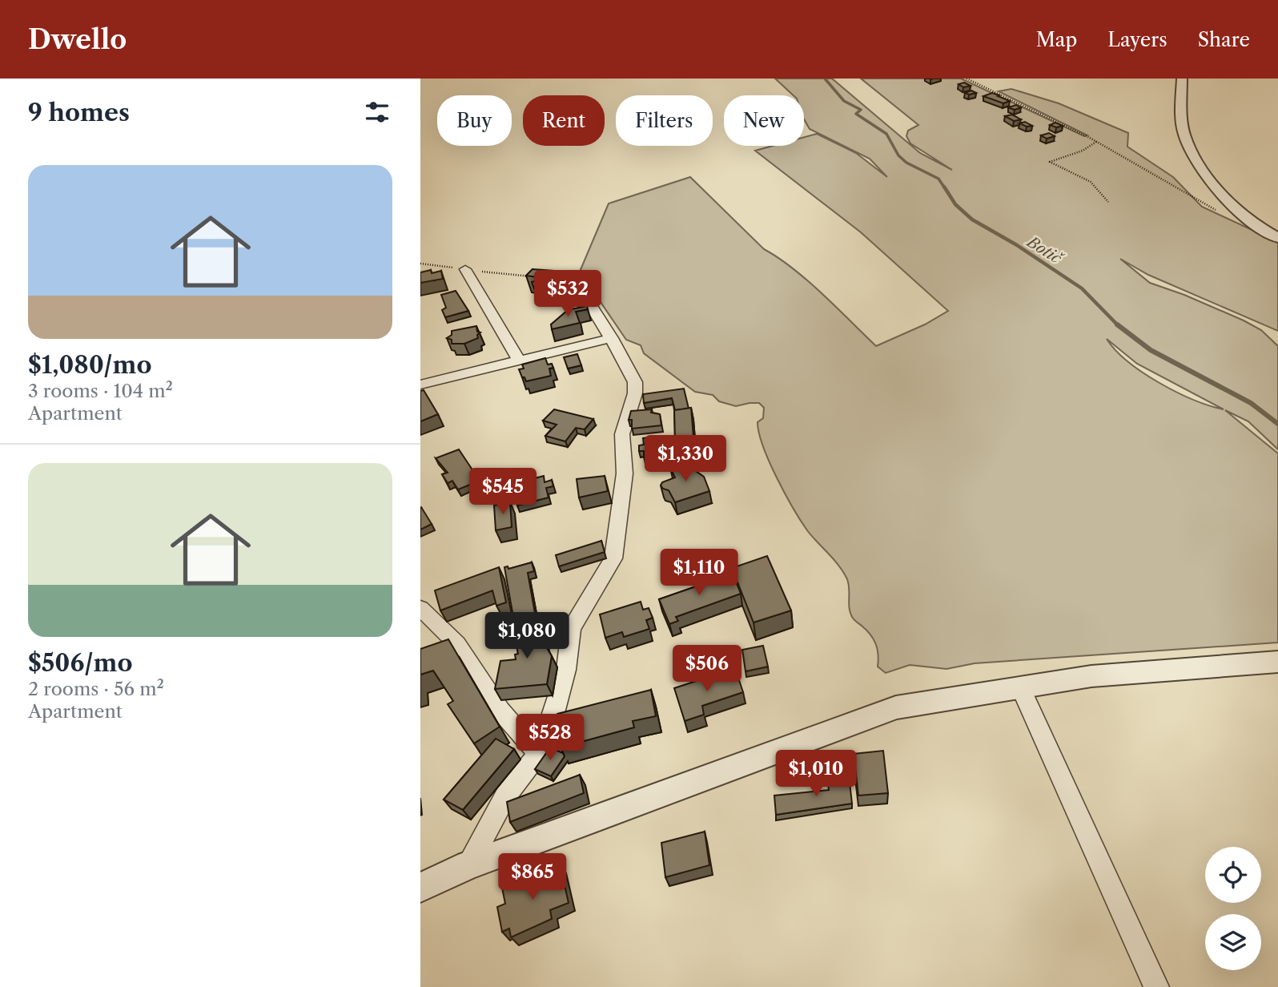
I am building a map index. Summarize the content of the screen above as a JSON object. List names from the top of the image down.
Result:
{
  "water": ["Botič"],
  "page": {
    "header": "Dwello",
    "nav": ["Map", "Layers", "Share"],
    "heading": "9 homes",
    "chip": [
      "Buy",
      "Rent",
      "Filters",
      "New"
    ],
    "list": [
      {
        "name": "$1,080/mo",
        "note": "3 rooms · 104 m² · Apartment"
      },
      {
        "name": "$506/mo",
        "note": "2 rooms · 56 m² · Apartment"
      }
    ],
    "price": [
      "$532",
      "$1,330",
      "$545",
      "$1,110",
      "$1,080",
      "$506",
      "$528",
      "$1,010",
      "$865"
    ]
  }
}
